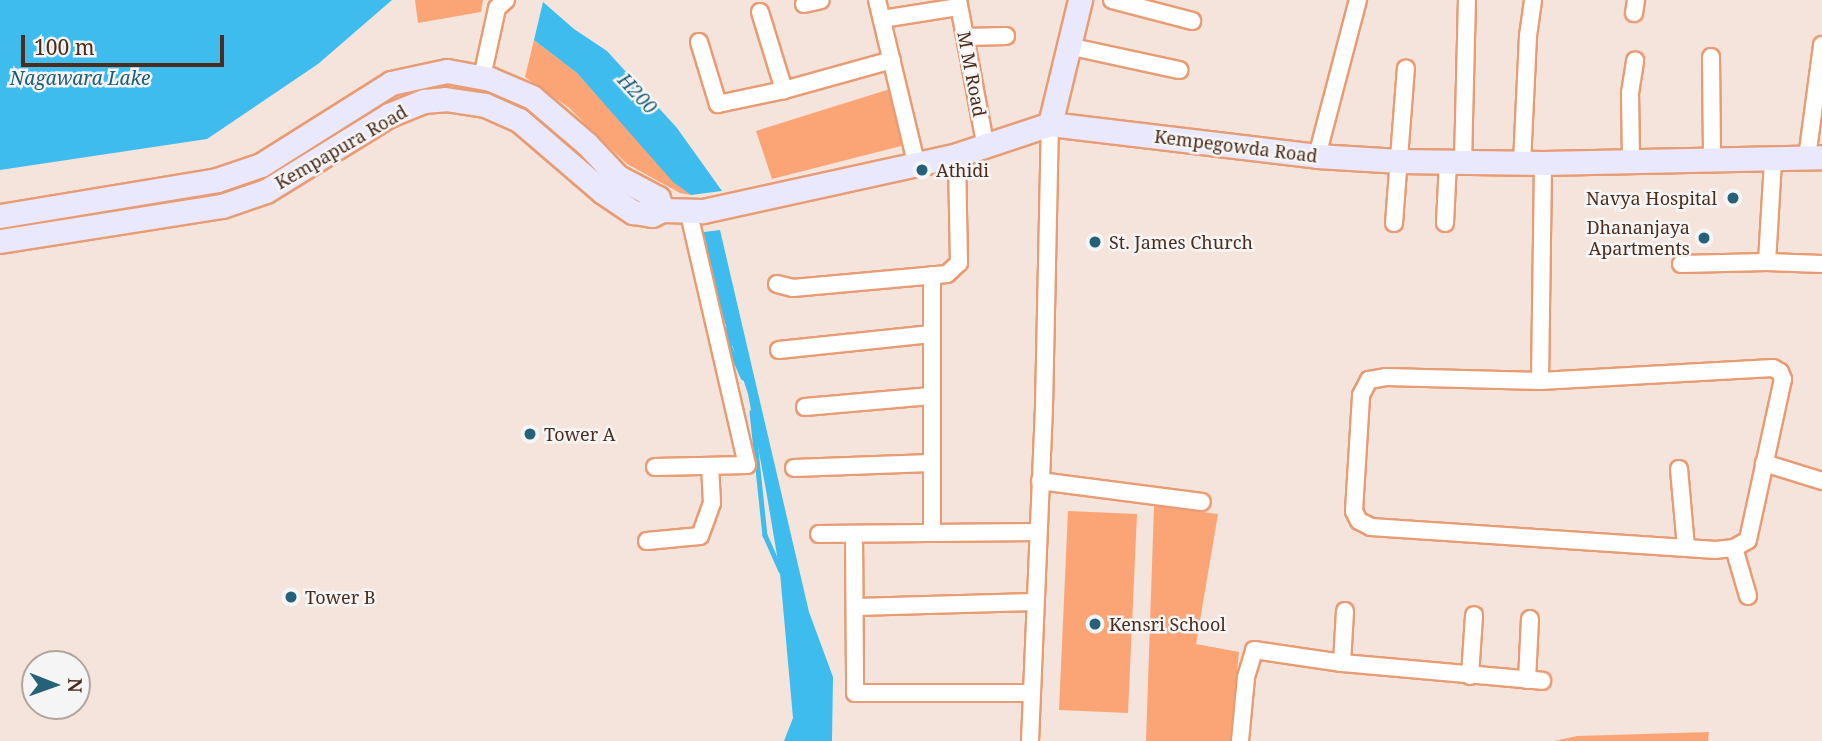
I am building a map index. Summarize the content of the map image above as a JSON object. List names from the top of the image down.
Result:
{
  "streets": {
    "street": ["M M Road", "Kempegowda Road", "Kempapura Road"]
  },
  "crossings": [
    ["M M Road", "Kempegowda Road"],
    ["Kempegowda Road", "Kempapura Road"]
  ],
  "water": ["Nagawara Lake", "H200"],
  "places": [
    "Athidi",
    "Navya Hospital",
    "Dhananjaya Apartments",
    "St. James Church",
    "Tower A",
    "Tower B",
    "Kensri School"
  ],
  "scale_bar": "100 m",
  "north": "right"
}
